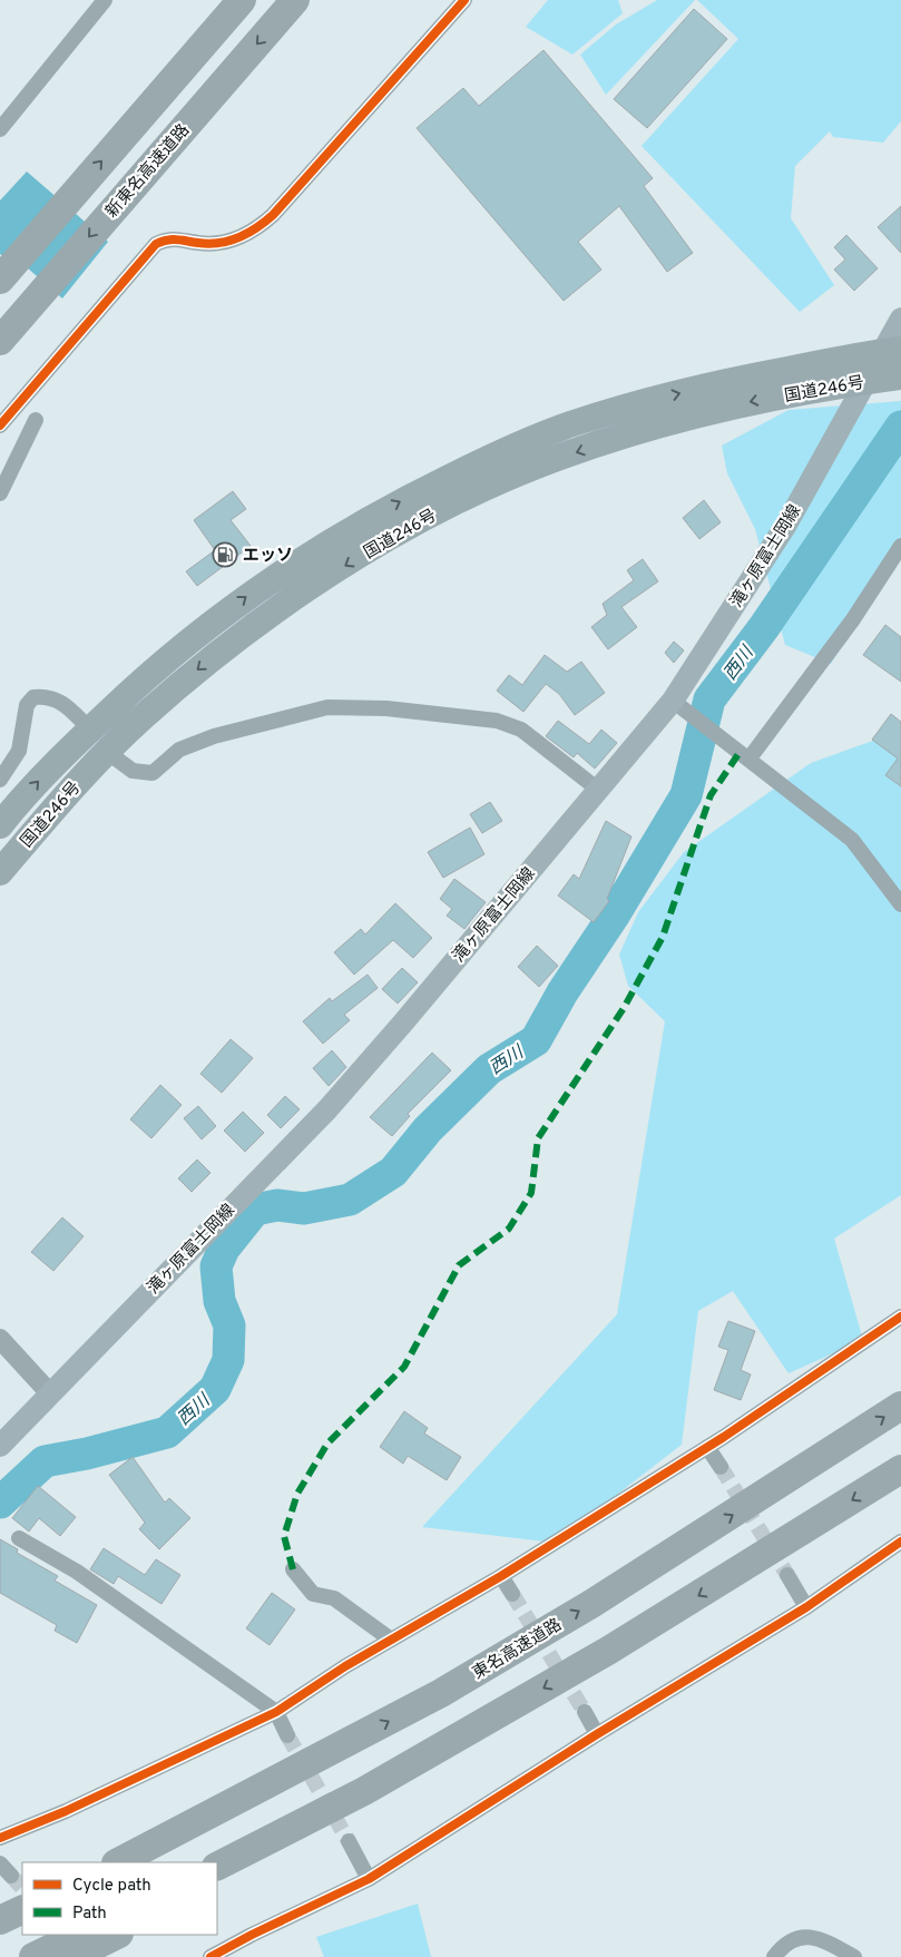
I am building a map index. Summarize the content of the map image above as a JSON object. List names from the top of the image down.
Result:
{
  "streets": {
    "highway": ["新東名高速道路", "国道246号", "東名高速道路"],
    "main road": ["滝ヶ原富士岡線"]
  },
  "crossings": [
    ["国道246号", "滝ヶ原富士岡線"]
  ],
  "water": ["西川"],
  "places": {
    "fuel station": ["エッソ"]
  },
  "legend": ["Cycle path", "Path"]
}
